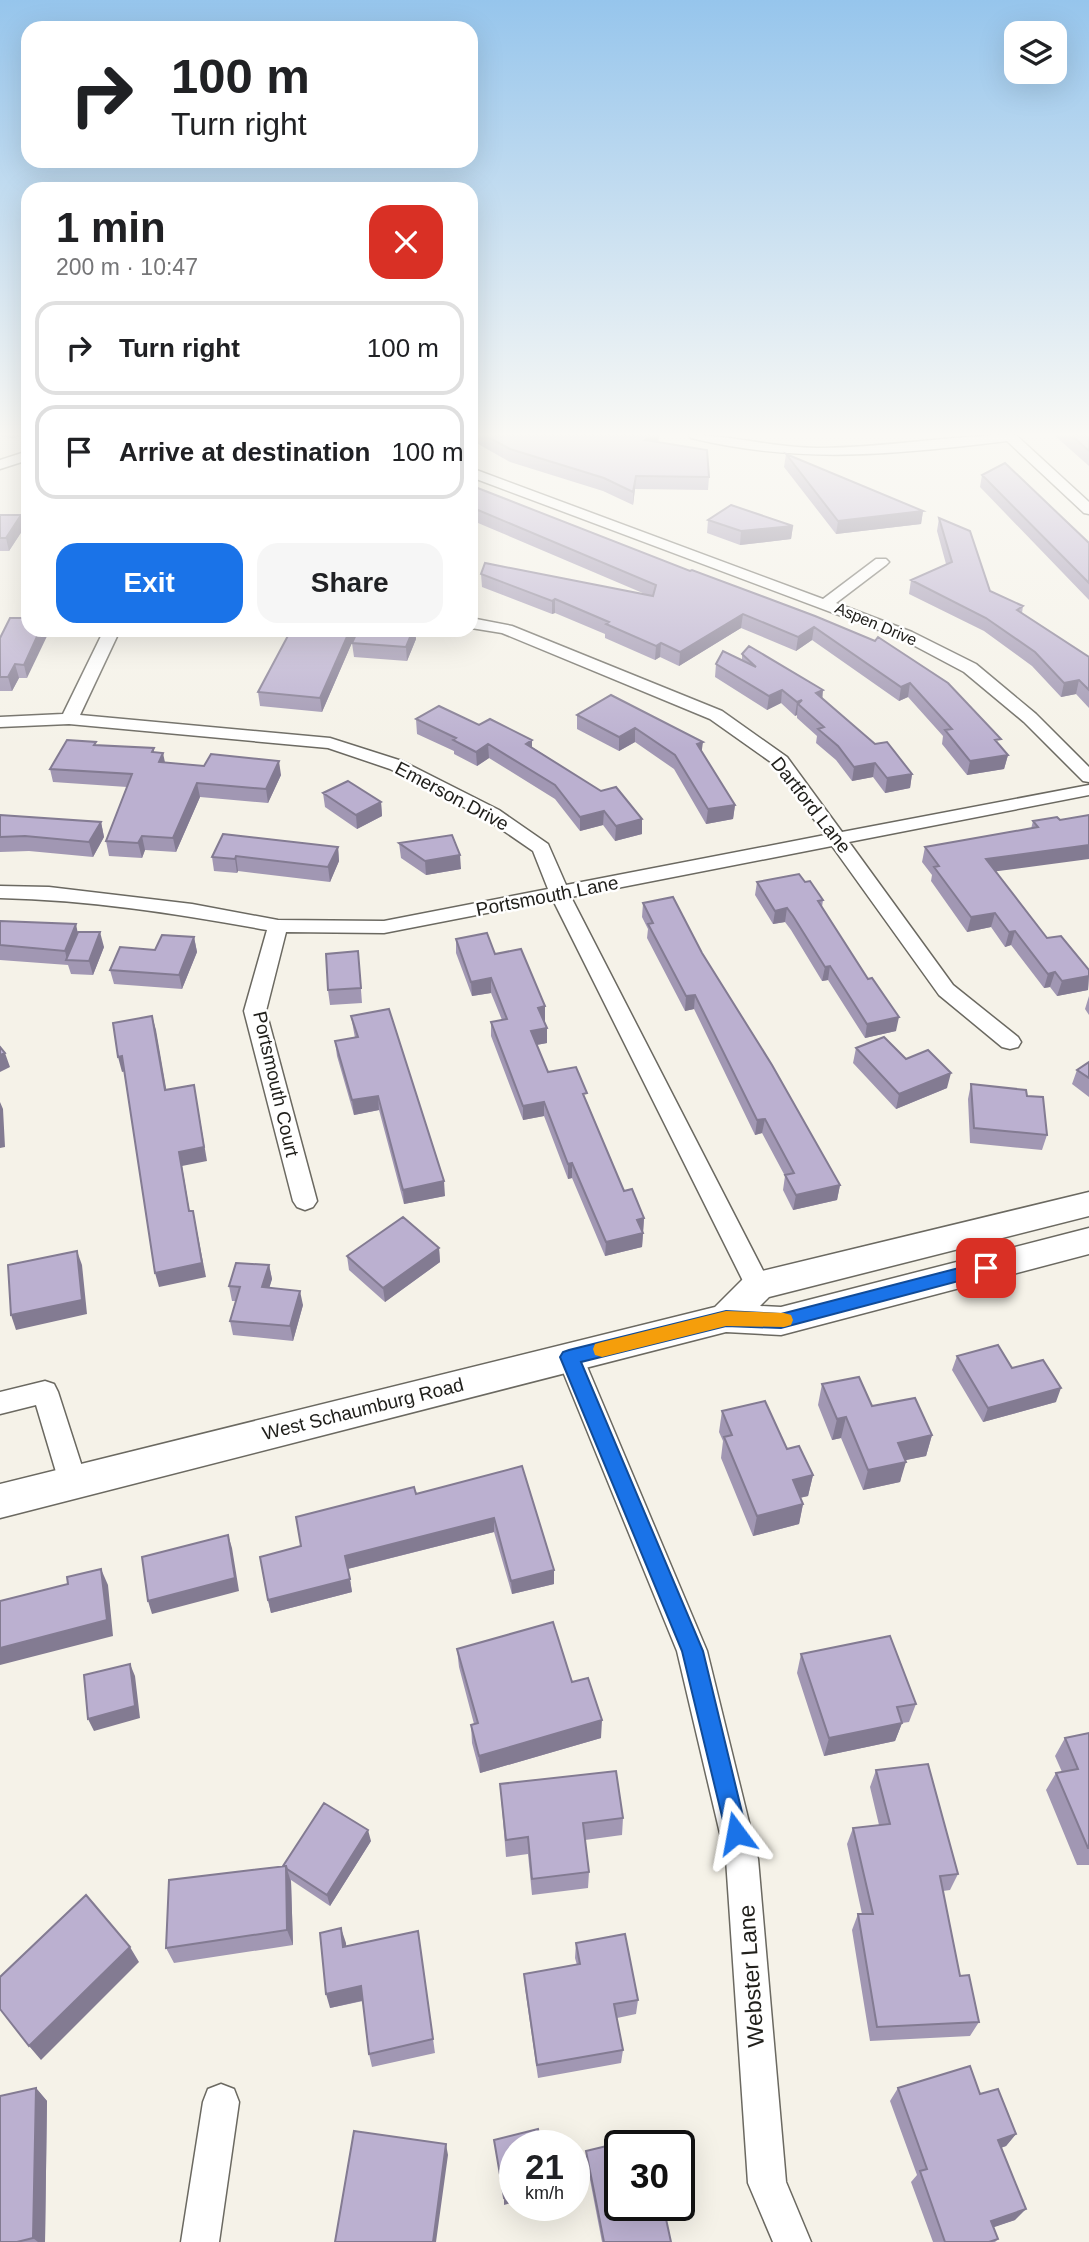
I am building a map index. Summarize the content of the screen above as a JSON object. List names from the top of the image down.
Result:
{
  "streets": {
    "main road": ["West Schaumburg Road"],
    "street": [
      "Aspen Drive",
      "Emerson Drive",
      "Dartford Lane",
      "Portsmouth Lane",
      "Portsmouth Court",
      "Webster Lane"
    ]
  },
  "crossings": [
    ["Emerson Drive", "Portsmouth Lane"],
    ["Dartford Lane", "Portsmouth Lane"],
    ["Portsmouth Lane", "Portsmouth Court"],
    ["West Schaumburg Road", "Webster Lane"]
  ],
  "page": {
    "turn": ["100 m", "Turn right"],
    "heading": ["1 min", "200 m · 10:47"],
    "list": [
      {
        "name": "Turn right",
        "value": "100 m"
      },
      {
        "name": "Arrive at destination",
        "value": "100 m"
      }
    ],
    "buttons": ["Exit", "Share"],
    "speed": "21 km/h",
    "limit": "30"
  }
}
